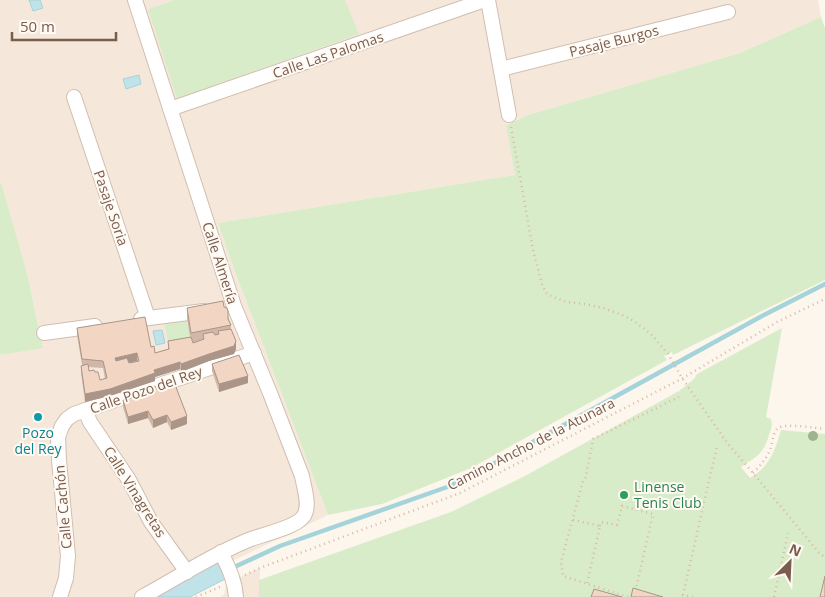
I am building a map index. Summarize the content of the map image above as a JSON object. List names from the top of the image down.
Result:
{
  "streets": {
    "street": [
      "Pasaje Burgos",
      "Calle Las Palomas",
      "Pasaje Soria",
      "Calle Almería",
      "Calle Pozo del Rey",
      "Calle Vinagretas",
      "Calle Cachón"
    ],
    "path": ["Camino Ancho de la Atunara"]
  },
  "crossings": [
    ["Calle Las Palomas", "Calle Almería"],
    ["Calle Almería", "Calle Pozo del Rey"],
    ["Calle Pozo del Rey", "Calle Vinagretas"],
    ["Calle Pozo del Rey", "Calle Cachón"]
  ],
  "places": ["Pozo del Rey", "Linense Tenis Club"],
  "scale_bar": "50 m",
  "north": "top right"
}
